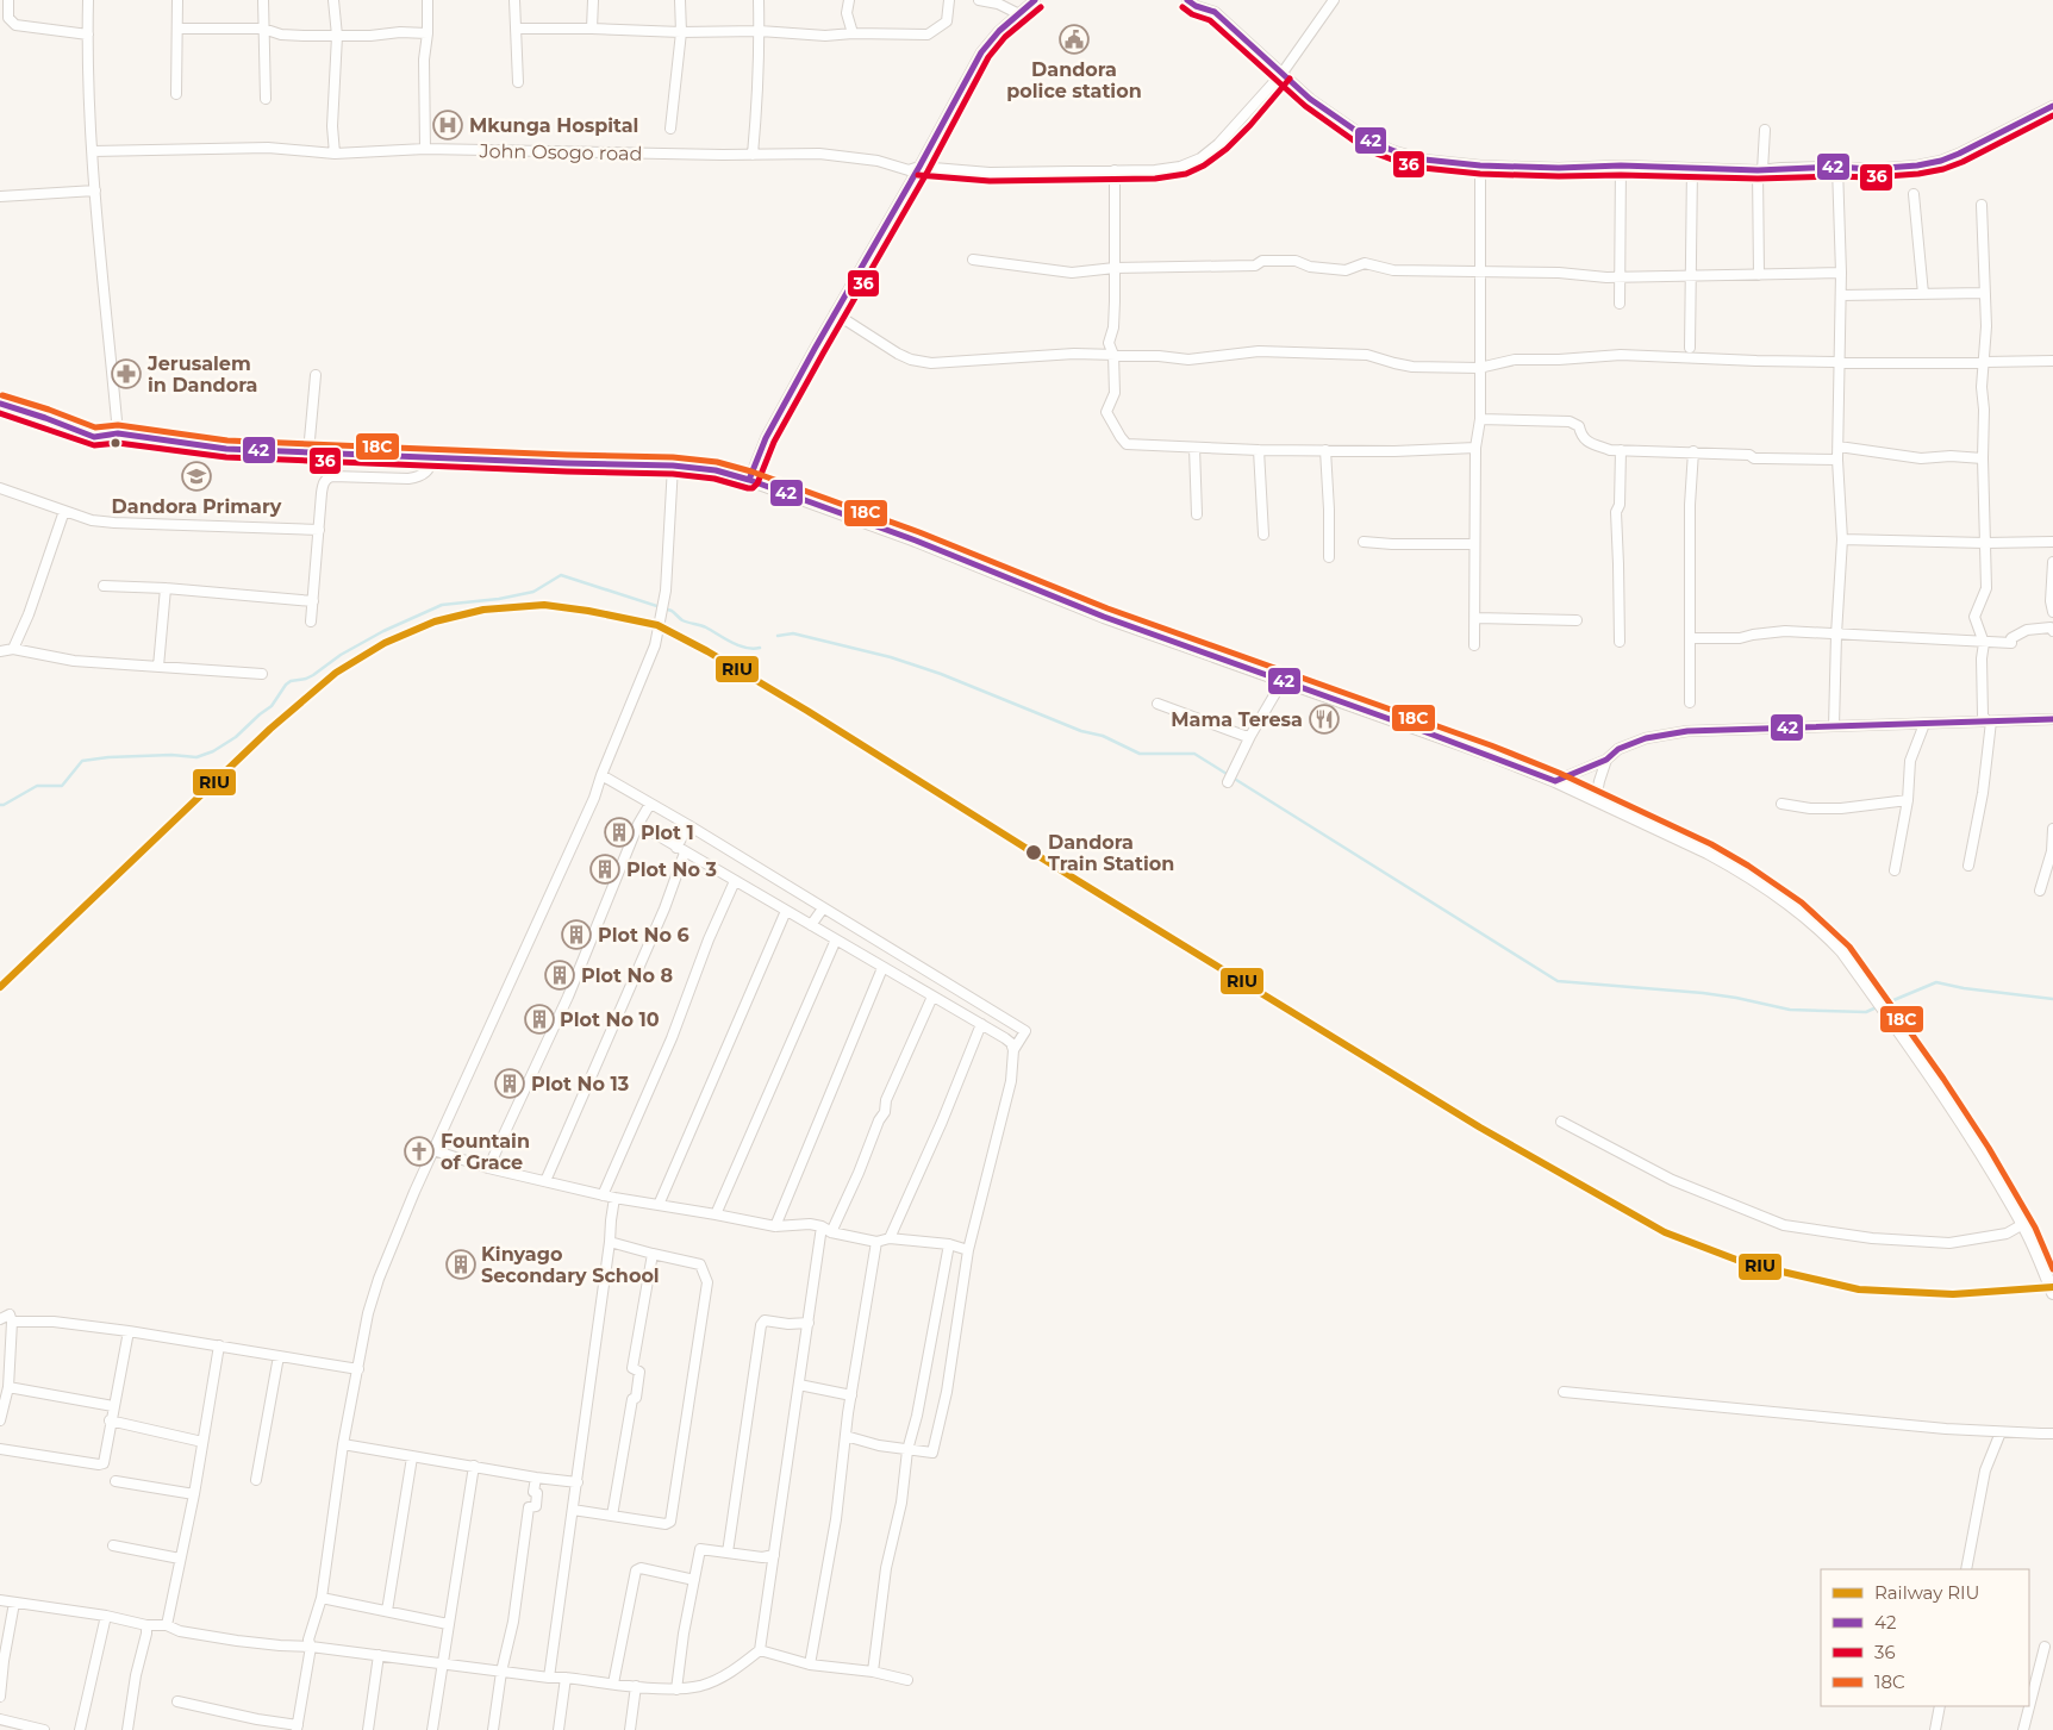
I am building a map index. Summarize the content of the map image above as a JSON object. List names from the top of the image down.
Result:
{
  "streets": {
    "street": ["John Osogo road"]
  },
  "places": {
    "public building": ["Dandora police station"],
    "hospital": ["Mkunga Hospital"],
    "pharmacy": ["Jerusalem in Dandora"],
    "school or university": ["Dandora Primary"],
    "restaurant": ["Mama Teresa"],
    "building": [
      "Plot 1",
      "Plot No 3",
      "Plot No 6",
      "Plot No 8",
      "Plot No 10",
      "Plot No 13",
      "Kinyago Secondary School"
    ],
    "other": ["Dandora Train Station"],
    "church": ["Fountain of Grace"]
  },
  "lines": [
    "transit line 42",
    "transit line 36",
    "transit line 18C",
    "rail line RIU"
  ],
  "legend": [
    "Railway RIU",
    "42",
    "36",
    "18C"
  ]
}
